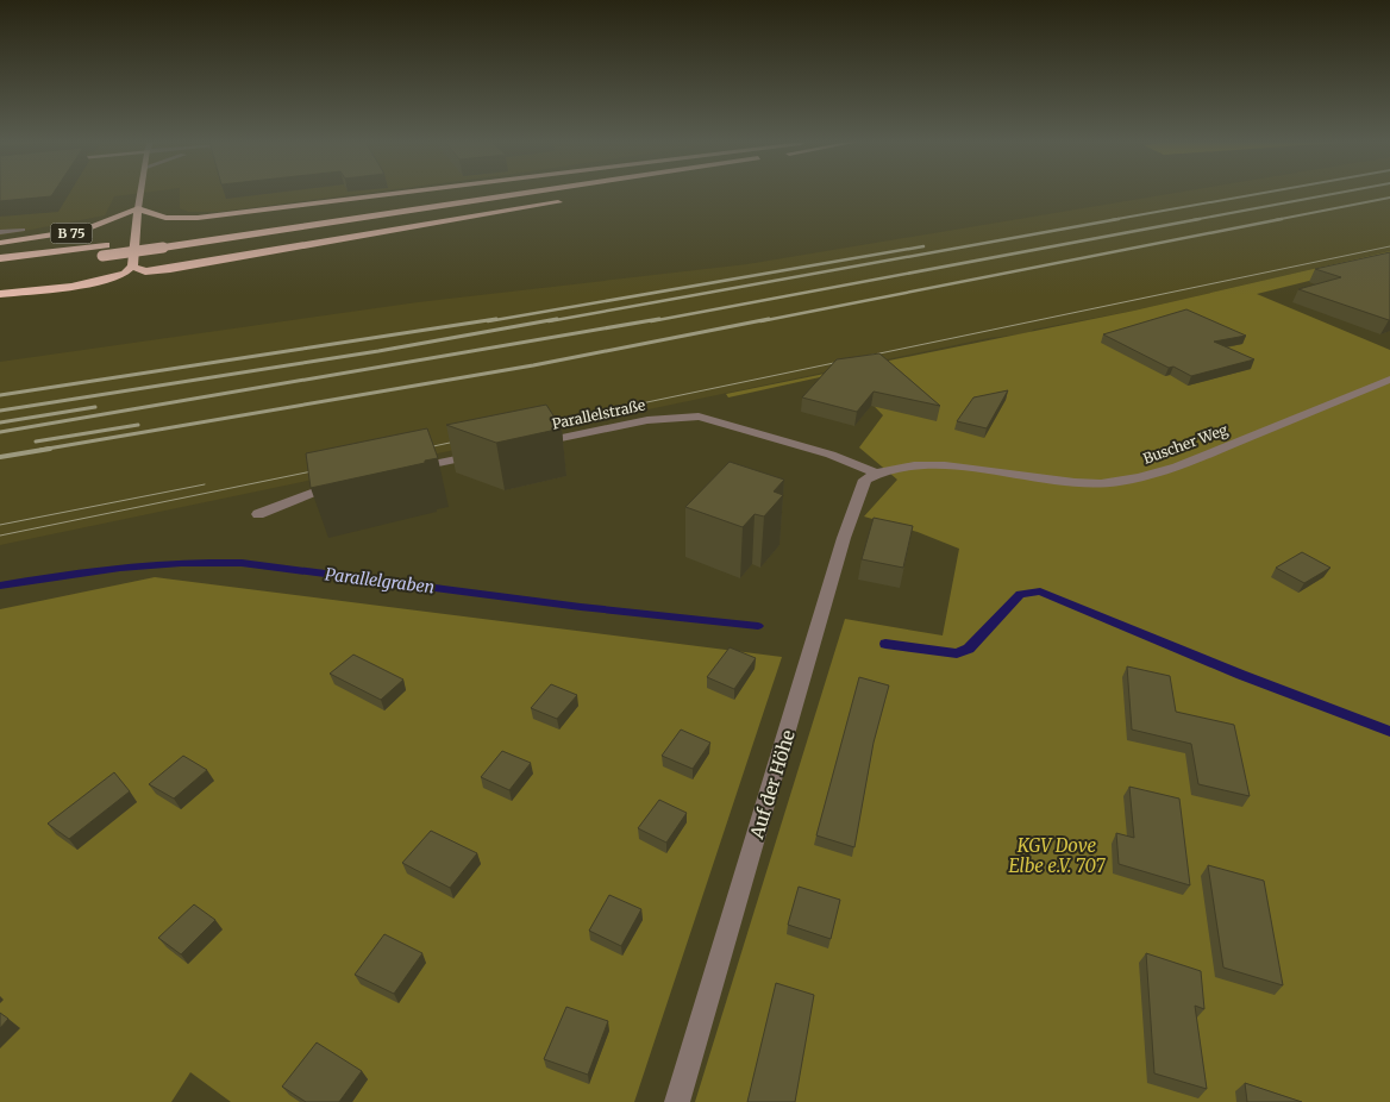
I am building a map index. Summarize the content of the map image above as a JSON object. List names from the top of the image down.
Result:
{
  "streets": {
    "highway": ["B 75"],
    "street": ["Parallelstraße", "Buscher Weg", "Auf der Höhe"]
  },
  "crossings": [
    ["Parallelstraße", "Buscher Weg"],
    ["Parallelstraße", "Auf der Höhe"],
    ["Buscher Weg", "Auf der Höhe"]
  ],
  "water": ["Parallelgraben"],
  "parks": ["KGV Dove Elbe e.V. 707"]
}
